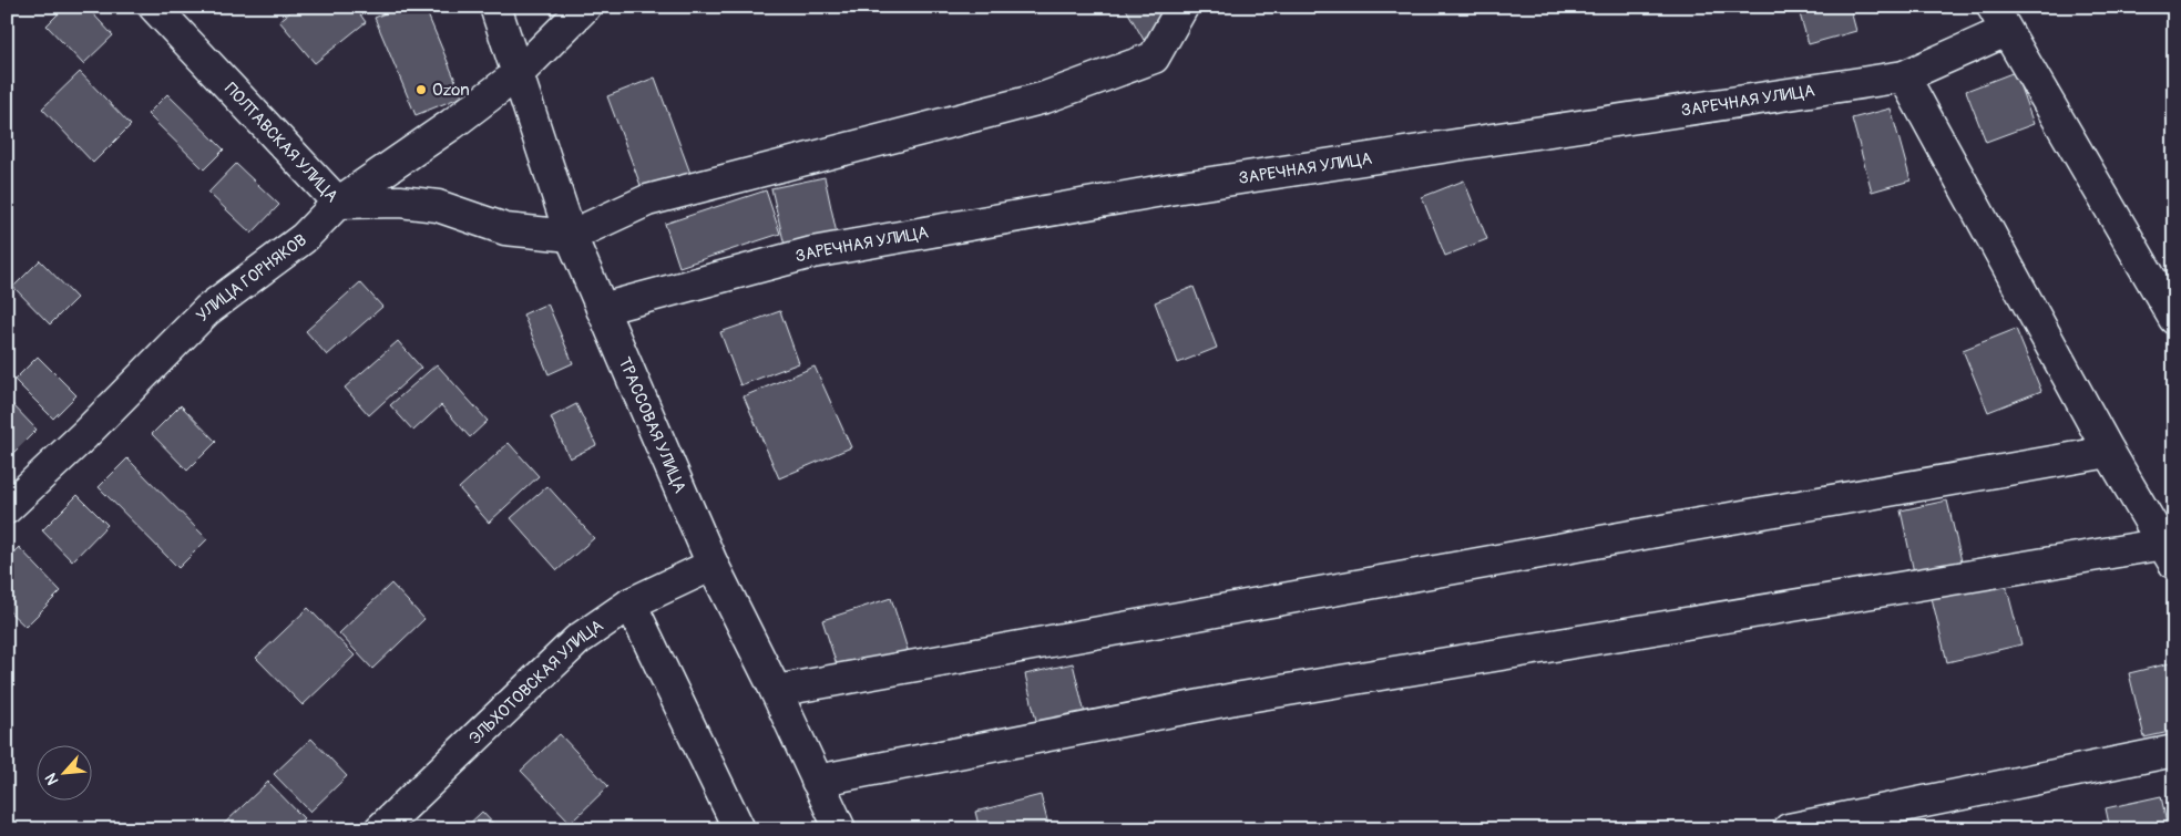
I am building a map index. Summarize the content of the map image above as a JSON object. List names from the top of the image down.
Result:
{
  "streets": {
    "street": [
      "ЗАРЕЧНАЯ УЛИЦА",
      "ПОЛТАВСКАЯ УЛИЦА",
      "УЛИЦА ГОРНЯКОВ",
      "ТРАССОВАЯ УЛИЦА",
      "ЭЛЬХОТОВСКАЯ УЛИЦА"
    ]
  },
  "crossings": [
    ["ЗАРЕЧНАЯ УЛИЦА", "ТРАССОВАЯ УЛИЦА"],
    ["ПОЛТАВСКАЯ УЛИЦА", "УЛИЦА ГОРНЯКОВ"],
    ["ПОЛТАВСКАЯ УЛИЦА", "ТРАССОВАЯ УЛИЦА"],
    ["УЛИЦА ГОРНЯКОВ", "ТРАССОВАЯ УЛИЦА"],
    ["ТРАССОВАЯ УЛИЦА", "ЭЛЬХОТОВСКАЯ УЛИЦА"]
  ],
  "places": ["Ozon"],
  "north": "bottom left"
}
